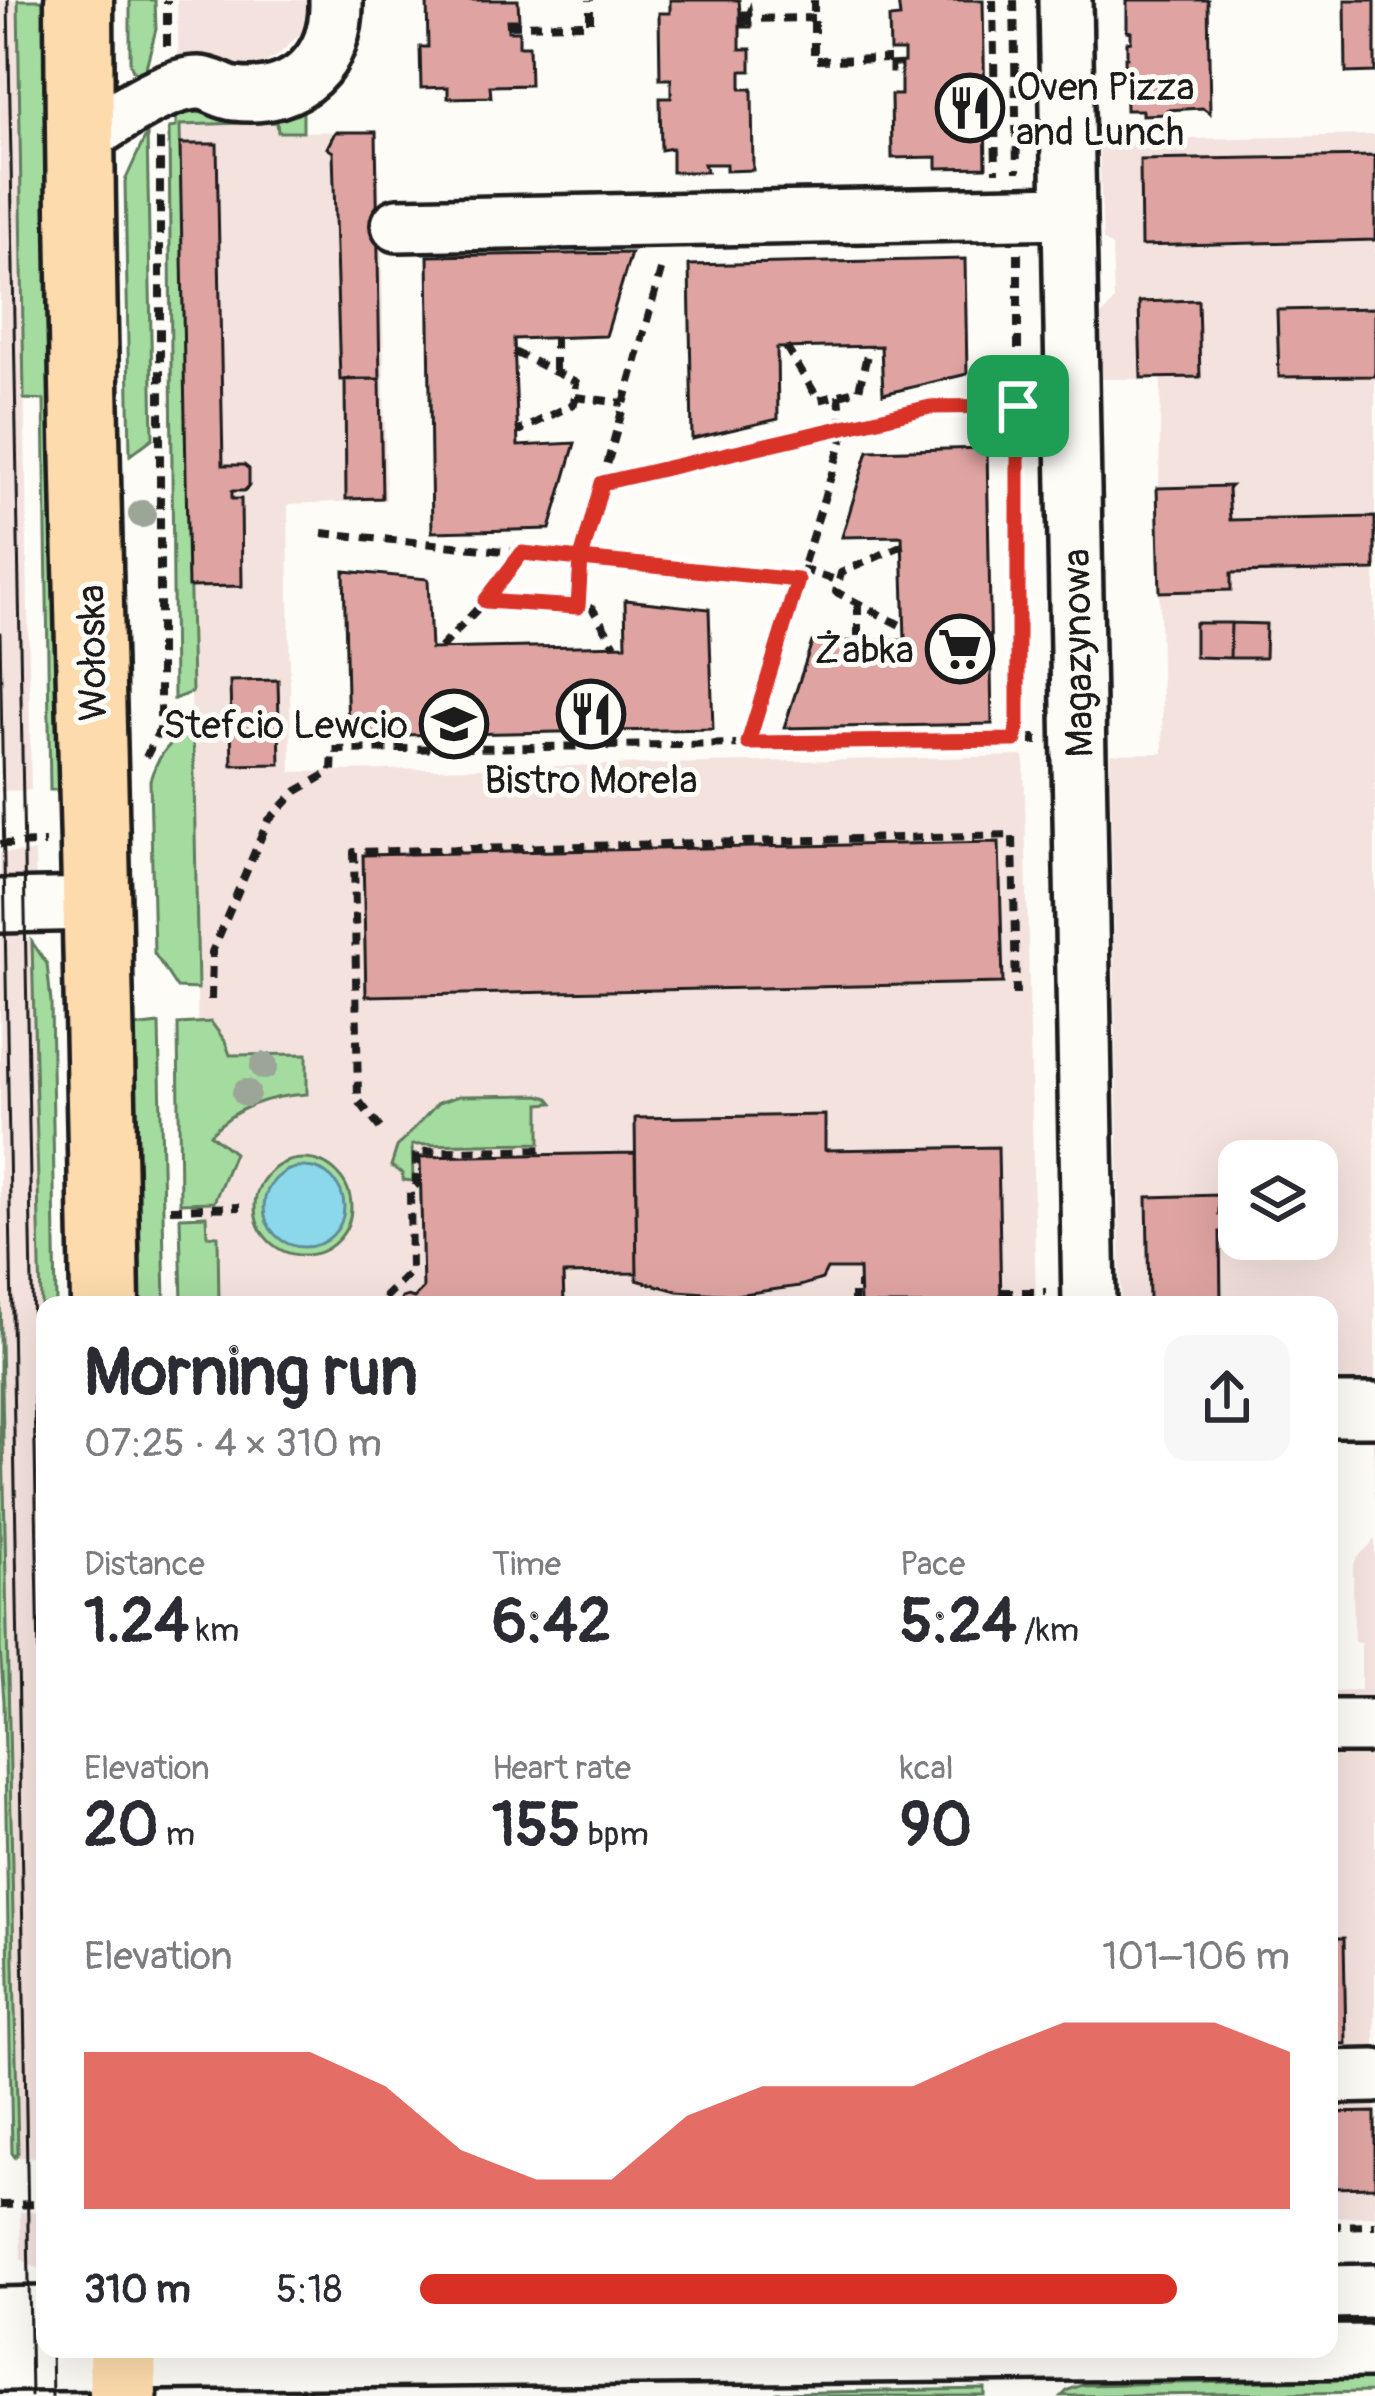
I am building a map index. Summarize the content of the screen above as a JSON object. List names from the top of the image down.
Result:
{
  "streets": {
    "main road": ["Wołoska"],
    "street": ["Magazynowa"]
  },
  "places": {
    "restaurant": ["Oven Pizza and Lunch", "Bistro Morela"],
    "supermarket": ["Żabka"],
    "school or university": ["Stefcio Lewcio"]
  },
  "page": {
    "heading": ["Morning run", "07:25 · 4 × 310 m"],
    "stats": [
      ["Distance", "1.24 km"],
      ["Time", "6:42"],
      ["Pace", "5:24 /km"],
      ["Elevation", "20 m"],
      ["Heart rate", "155 bpm"],
      ["kcal", "90"]
    ],
    "chart": ["Elevation", "101–106 m"],
    "list": [
      {
        "name": "310 m",
        "note": "5:18"
      }
    ]
  }
}
